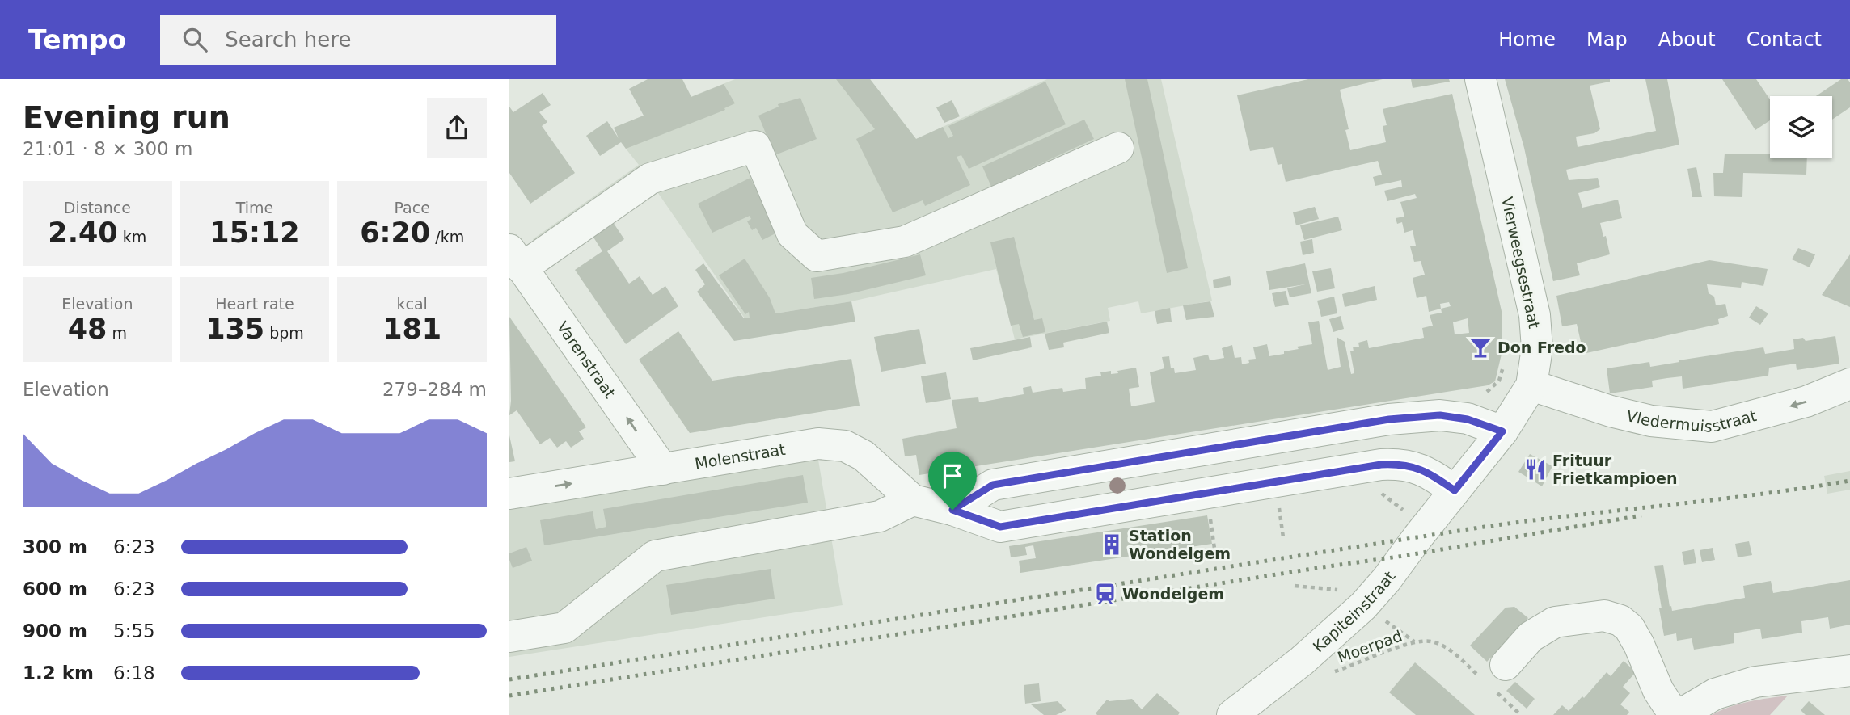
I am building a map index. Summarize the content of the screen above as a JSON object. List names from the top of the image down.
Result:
{
  "streets": {
    "street": [
      "Vierweegsestraat",
      "Varenstraat",
      "Vledermuisstraat",
      "Molenstraat",
      "Kapiteinstraat"
    ],
    "path": ["Moerpad"]
  },
  "crossings": [
    ["Vierweegsestraat", "Vledermuisstraat"],
    ["Vierweegsestraat", "Molenstraat"],
    ["Vierweegsestraat", "Kapiteinstraat"],
    ["Varenstraat", "Molenstraat"],
    ["Molenstraat", "Kapiteinstraat"],
    ["Kapiteinstraat", "Moerpad"]
  ],
  "one_way": ["Varenstraat"],
  "places": {
    "bar": ["Don Fredo"],
    "restaurant": ["Frituur Frietkampioen"],
    "building": ["Station Wondelgem"],
    "station": ["Wondelgem"]
  },
  "page": {
    "header": "Tempo",
    "search": "Search here",
    "nav": [
      "Home",
      "Map",
      "About",
      "Contact"
    ],
    "heading": ["Evening run", "21:01 · 8 × 300 m"],
    "stats": [
      ["Distance", "2.40 km"],
      ["Time", "15:12"],
      ["Pace", "6:20 /km"],
      ["Elevation", "48 m"],
      ["Heart rate", "135 bpm"],
      ["kcal", "181"]
    ],
    "chart": ["Elevation", "279–284 m"],
    "list": [
      {
        "name": "300 m",
        "note": "6:23"
      },
      {
        "name": "600 m",
        "note": "6:23"
      },
      {
        "name": "900 m",
        "note": "5:55"
      },
      {
        "name": "1.2 km",
        "note": "6:18"
      }
    ]
  }
}
